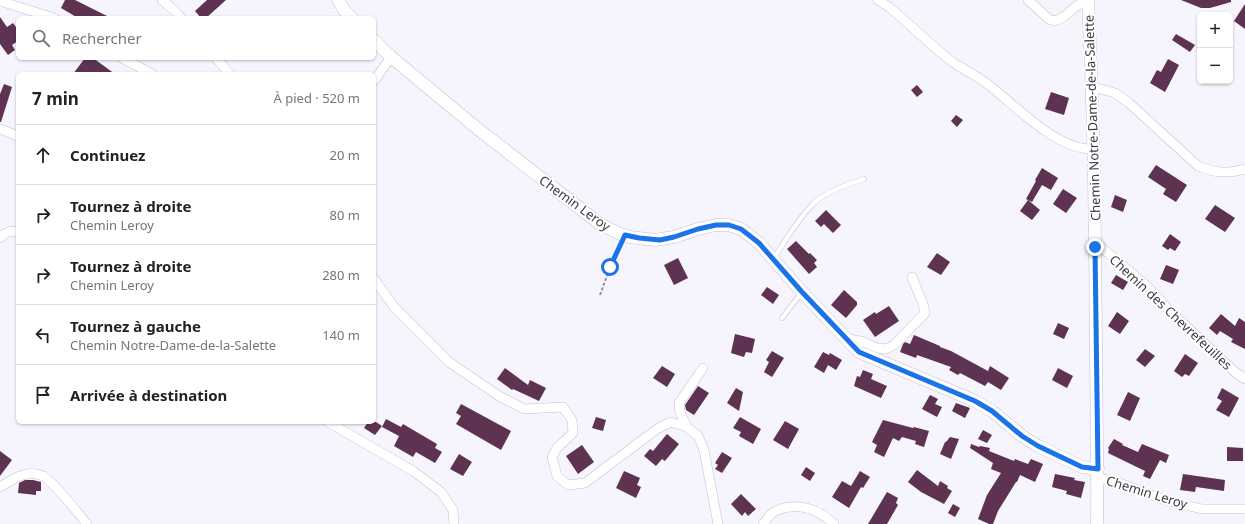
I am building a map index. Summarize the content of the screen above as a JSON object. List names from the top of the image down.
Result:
{
  "streets": {
    "street": ["Chemin Notre-Dame-de-la-Salette", "Chemin Leroy", "Chemin des Chevrefeuilles"]
  },
  "crossings": [
    ["Chemin Notre-Dame-de-la-Salette", "Chemin Leroy"],
    ["Chemin Notre-Dame-de-la-Salette", "Chemin des Chevrefeuilles"]
  ],
  "page": {
    "map_buttons": ["+", "−"],
    "search": "Rechercher",
    "heading": ["7 min", "À pied · 520 m"],
    "list": [
      ["Continuez", "20 m"],
      ["Tournez à droite", "Chemin Leroy", "80 m"],
      ["Tournez à droite", "Chemin Leroy", "280 m"],
      ["Tournez à gauche", "Chemin Notre-Dame-de-la-Salette", "140 m"],
      "Arrivée à destination"
    ]
  }
}
